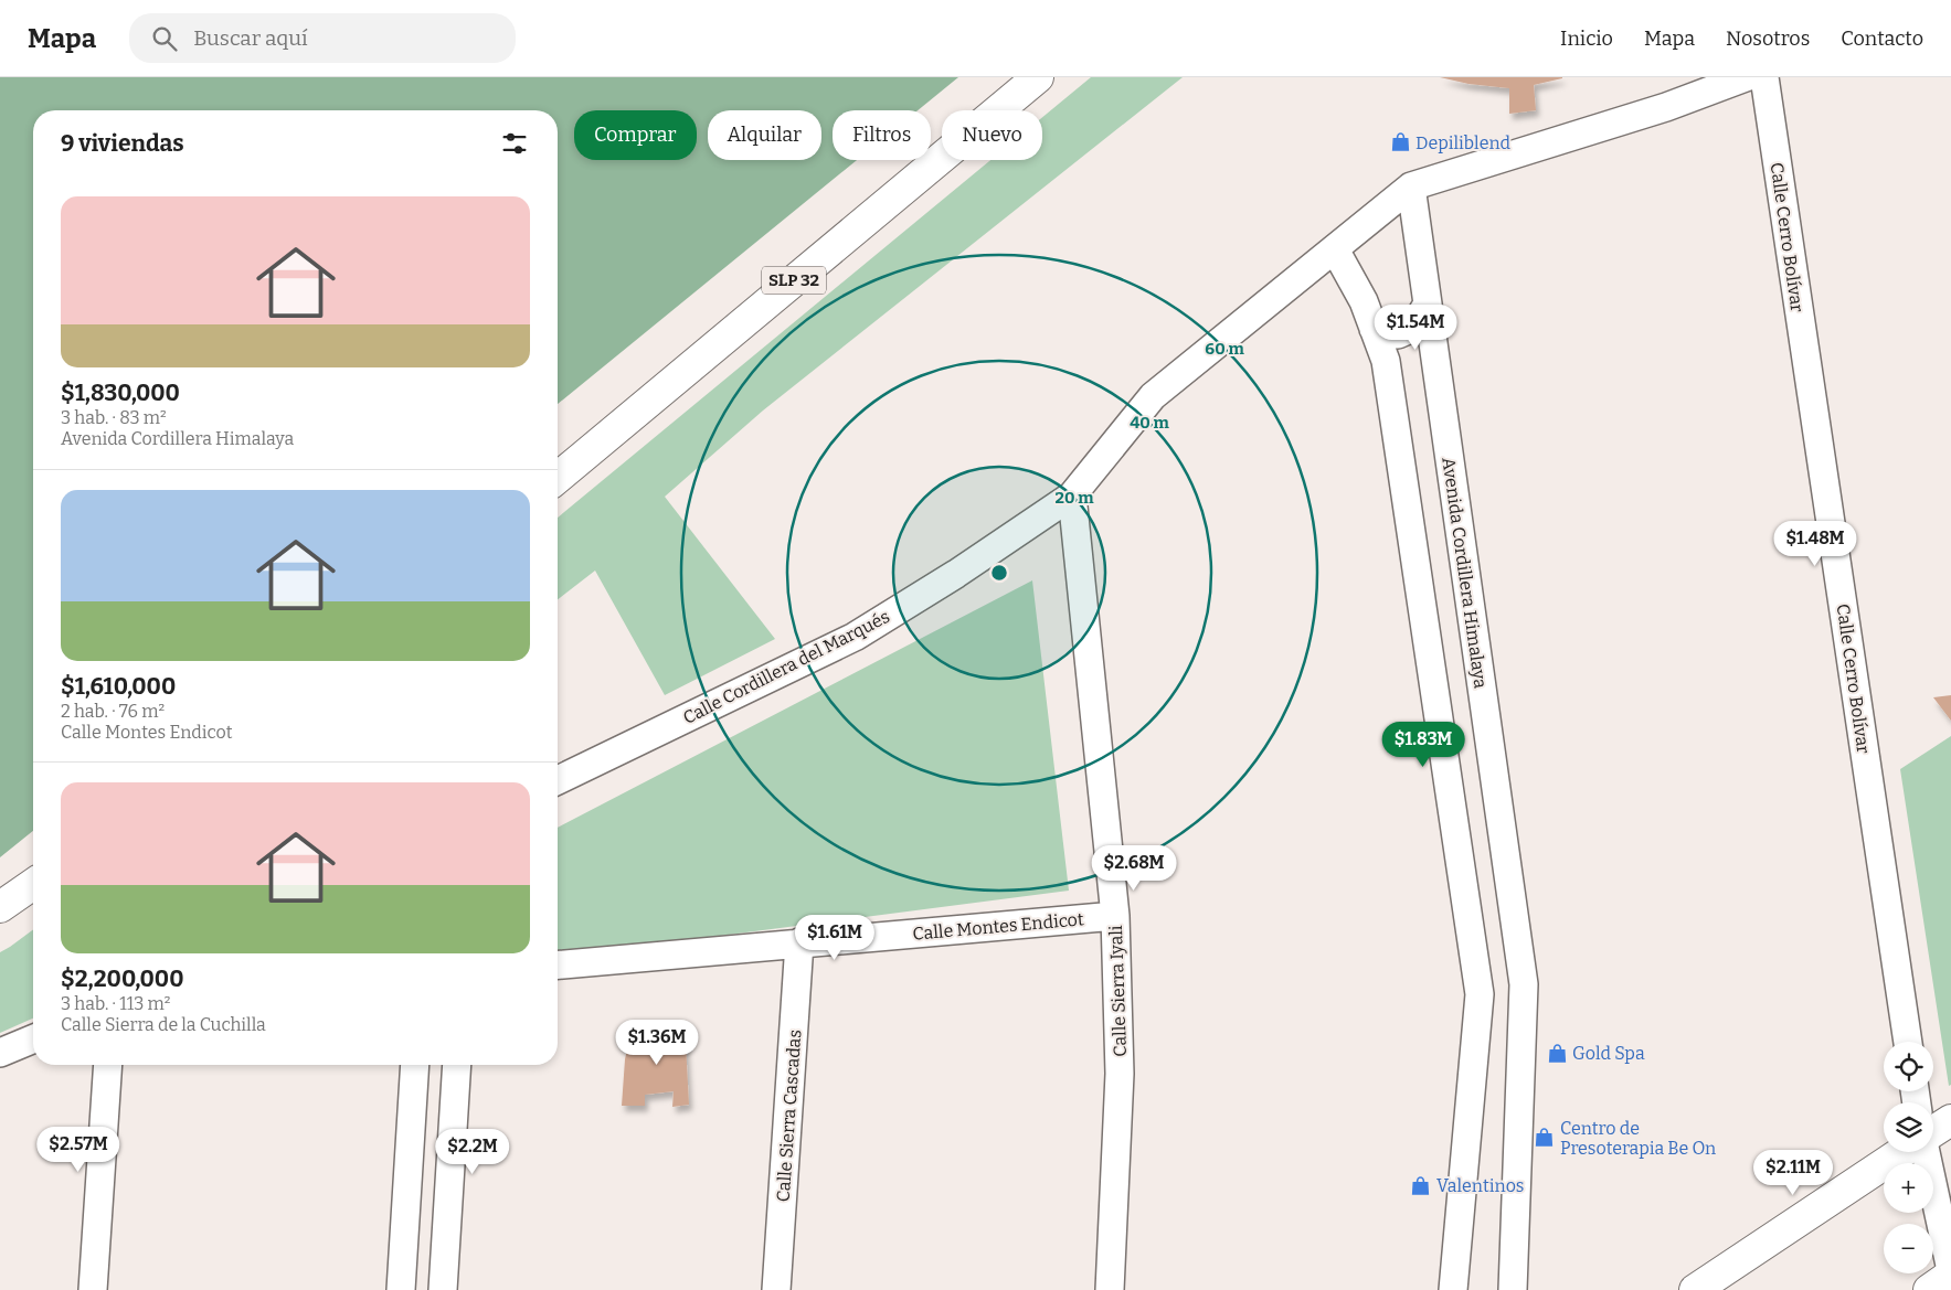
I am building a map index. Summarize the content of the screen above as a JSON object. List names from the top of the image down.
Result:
{
  "streets": {
    "main road": ["SLP 32"],
    "street": [
      "Calle Cerro Bolívar",
      "Avenida Cordillera Himalaya",
      "Calle Cordillera del Marqués",
      "Calle Montes Endicot",
      "Calle Sierra Iyali",
      "Calle Sierra Cascadas"
    ]
  },
  "crossings": [
    ["Avenida Cordillera Himalaya", "Calle Cordillera del Marqués"],
    ["Calle Cordillera del Marqués", "Calle Sierra Iyali"],
    ["Calle Montes Endicot", "Calle Sierra Iyali"],
    ["Calle Montes Endicot", "Calle Sierra Cascadas"]
  ],
  "places": {
    "shop": [
      "Depiliblend",
      "Gold Spa",
      "Centro de Presoterapia Be On",
      "Valentinos"
    ]
  },
  "page": {
    "header": "Mapa",
    "search": "Buscar aquí",
    "nav": [
      "Inicio",
      "Mapa",
      "Nosotros",
      "Contacto"
    ],
    "chip": [
      "Comprar",
      "Alquilar",
      "Filtros",
      "Nuevo"
    ],
    "heading": "9 viviendas",
    "list": [
      {
        "name": "$1,830,000",
        "note": "3 hab. · 83 m² · Avenida Cordillera Himalaya"
      },
      {
        "name": "$1,610,000",
        "note": "2 hab. · 76 m² · Calle Montes Endicot"
      },
      {
        "name": "$2,200,000",
        "note": "3 hab. · 113 m² · Calle Sierra de la Cuchilla"
      }
    ],
    "price": [
      "$1.54M",
      "$1.48M",
      "$1.83M",
      "$2.68M",
      "$1.61M",
      "$1.36M",
      "$2.57M",
      "$2.2M",
      "$2.11M"
    ],
    "map_buttons": ["+", "−"]
  },
  "rings": ["60 m", "40 m", "20 m"]
}
